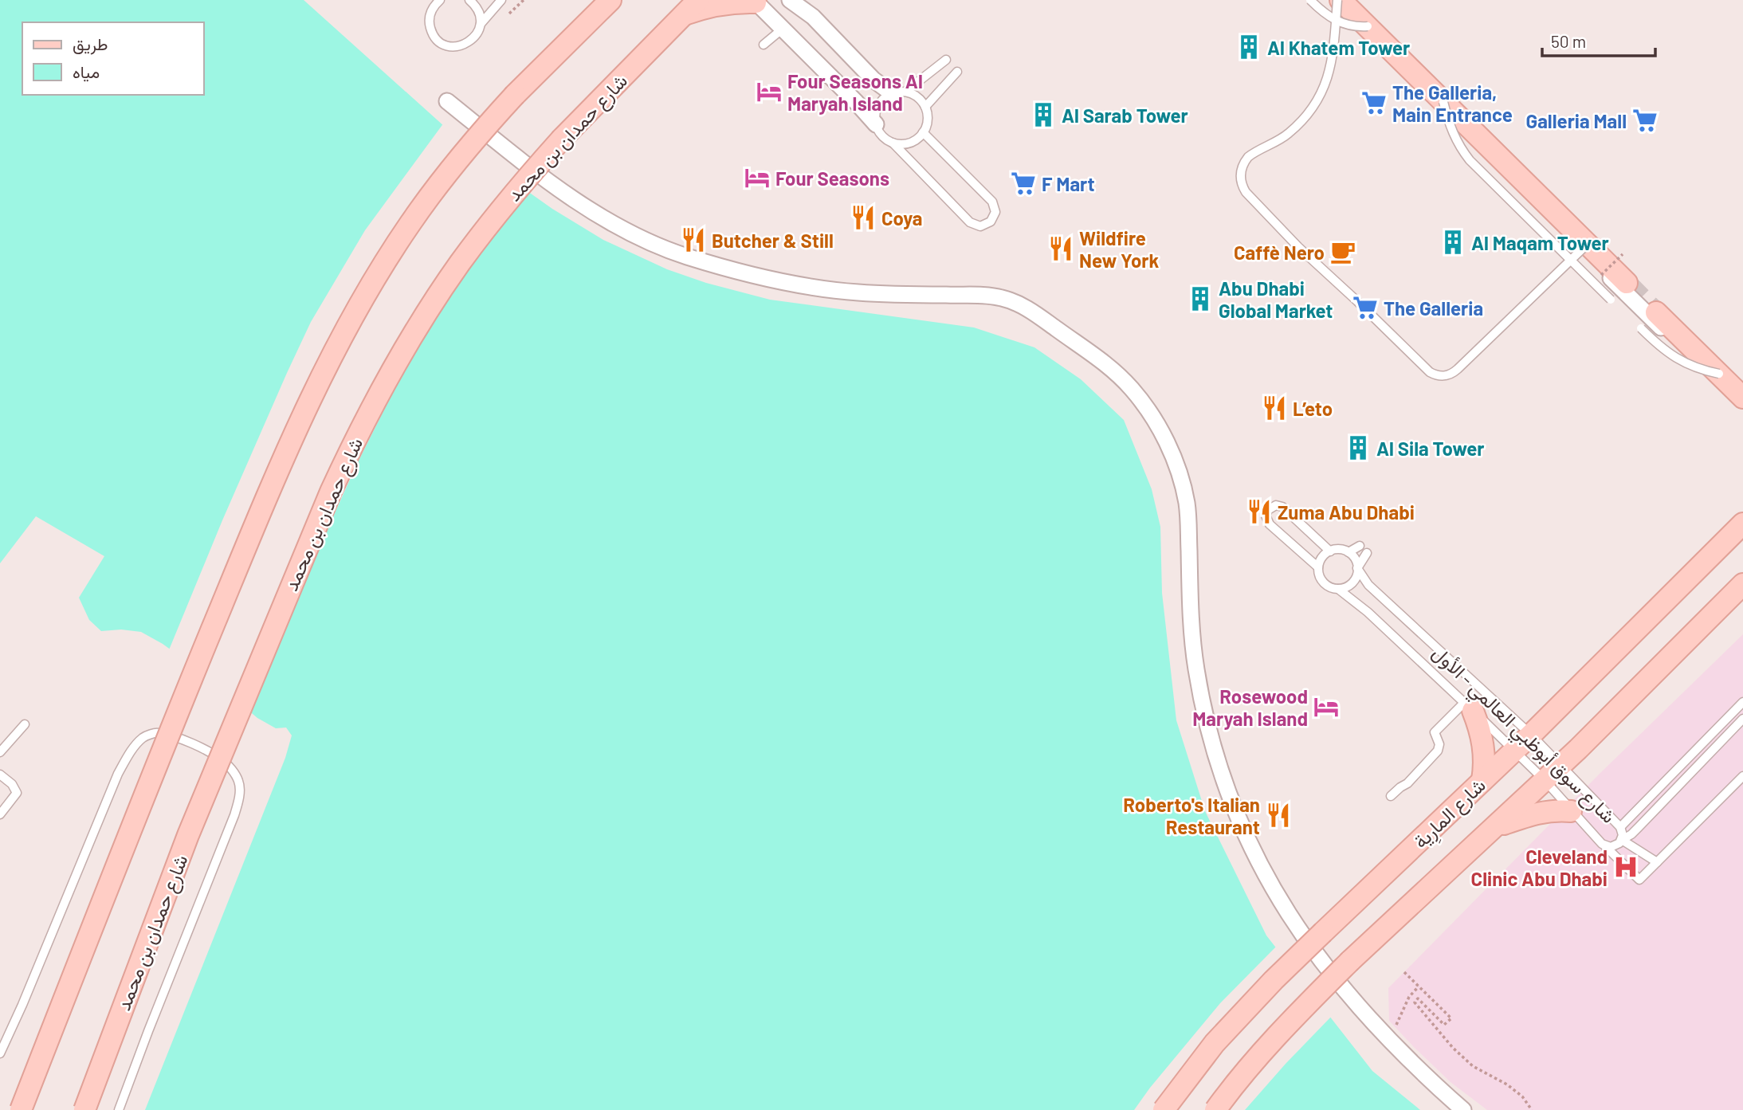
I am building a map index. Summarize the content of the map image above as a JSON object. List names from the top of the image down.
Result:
{
  "streets": {
    "main road": ["شارع حمدان بن محمد", "شارع المارِية"],
    "lane": ["شارع سوق أبوظبي العالمي - الأول"]
  },
  "crossings": [
    ["شارع سوق أبوظبي العالمي - الأول", "شارع المارِية"]
  ],
  "places": {
    "building": [
      "Al Khatem Tower",
      "Al Sarab Tower",
      "Al Maqam Tower",
      "Abu Dhabi Global Market",
      "Al Sila Tower"
    ],
    "hotel": ["Four Seasons Al Maryah Island", "Four Seasons", "Rosewood Maryah Island"],
    "supermarket": [
      "The Galleria, Main Entrance",
      "Galleria Mall",
      "F Mart",
      "The Galleria"
    ],
    "restaurant": [
      "Coya",
      "Butcher & Still",
      "Wildfire New York",
      "L’eto",
      "Zuma Abu Dhabi",
      "Roberto's Italian Restaurant"
    ],
    "cafe": ["Caffè Nero"],
    "hospital": ["Cleveland Clinic Abu Dhabi"]
  },
  "legend": ["طريق", "مياه"],
  "scale_bar": "50 m"
}
